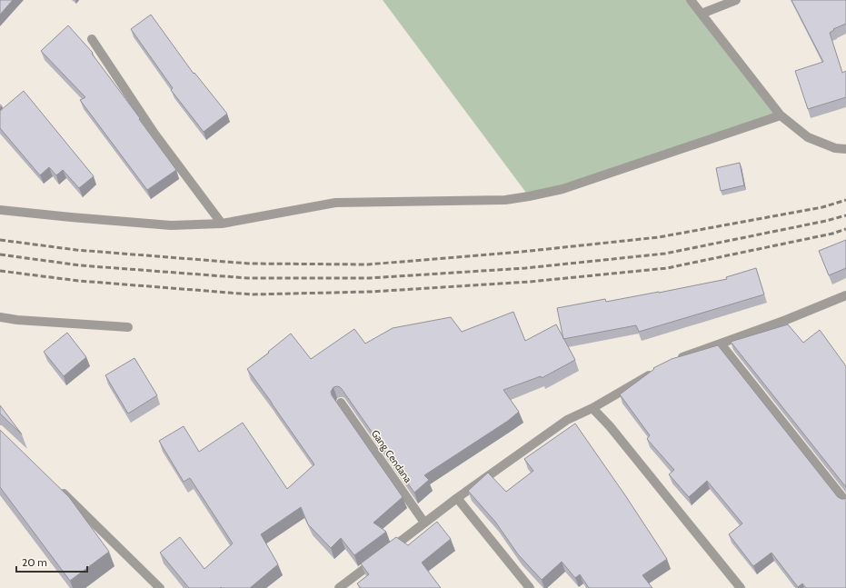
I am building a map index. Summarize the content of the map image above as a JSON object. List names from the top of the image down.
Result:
{
  "streets": {
    "street": ["Gang Cendana"]
  },
  "scale_bar": "20 m"
}
